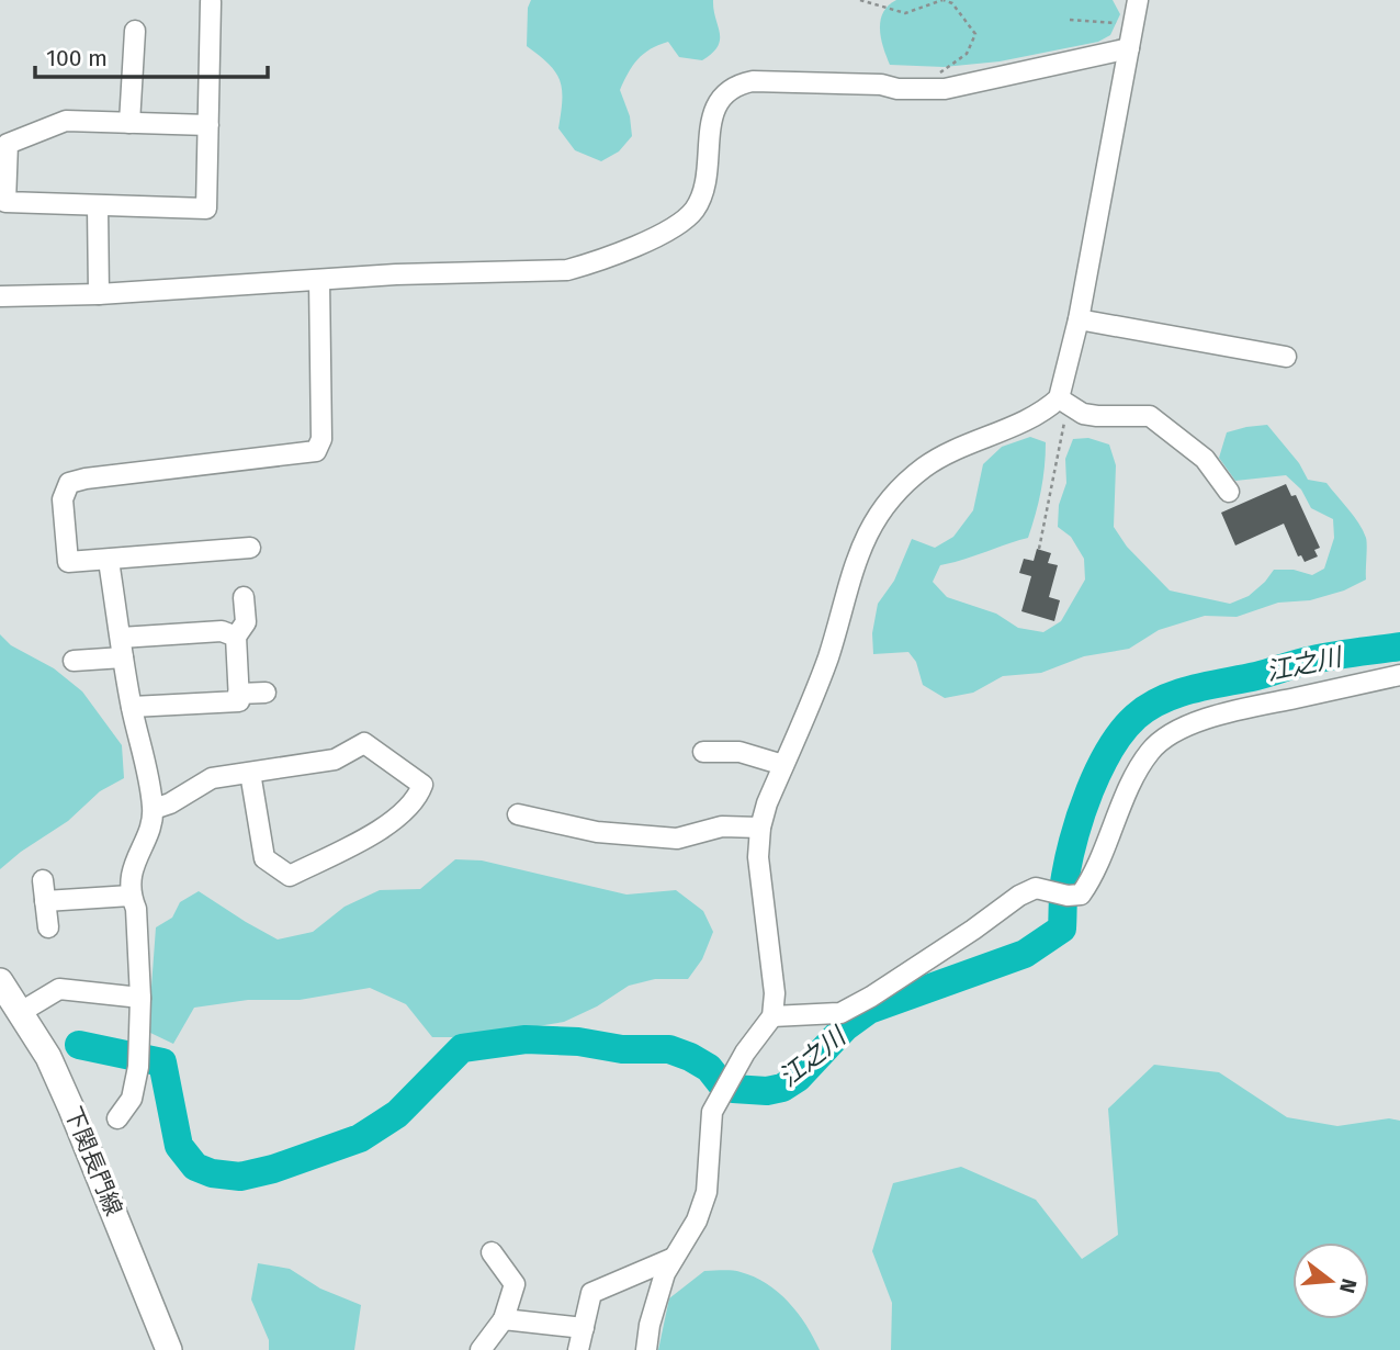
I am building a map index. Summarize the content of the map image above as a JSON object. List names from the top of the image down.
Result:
{
  "streets": {
    "main road": ["下関長門線"]
  },
  "water": ["江之川"],
  "scale_bar": "100 m",
  "north": "right"
}
